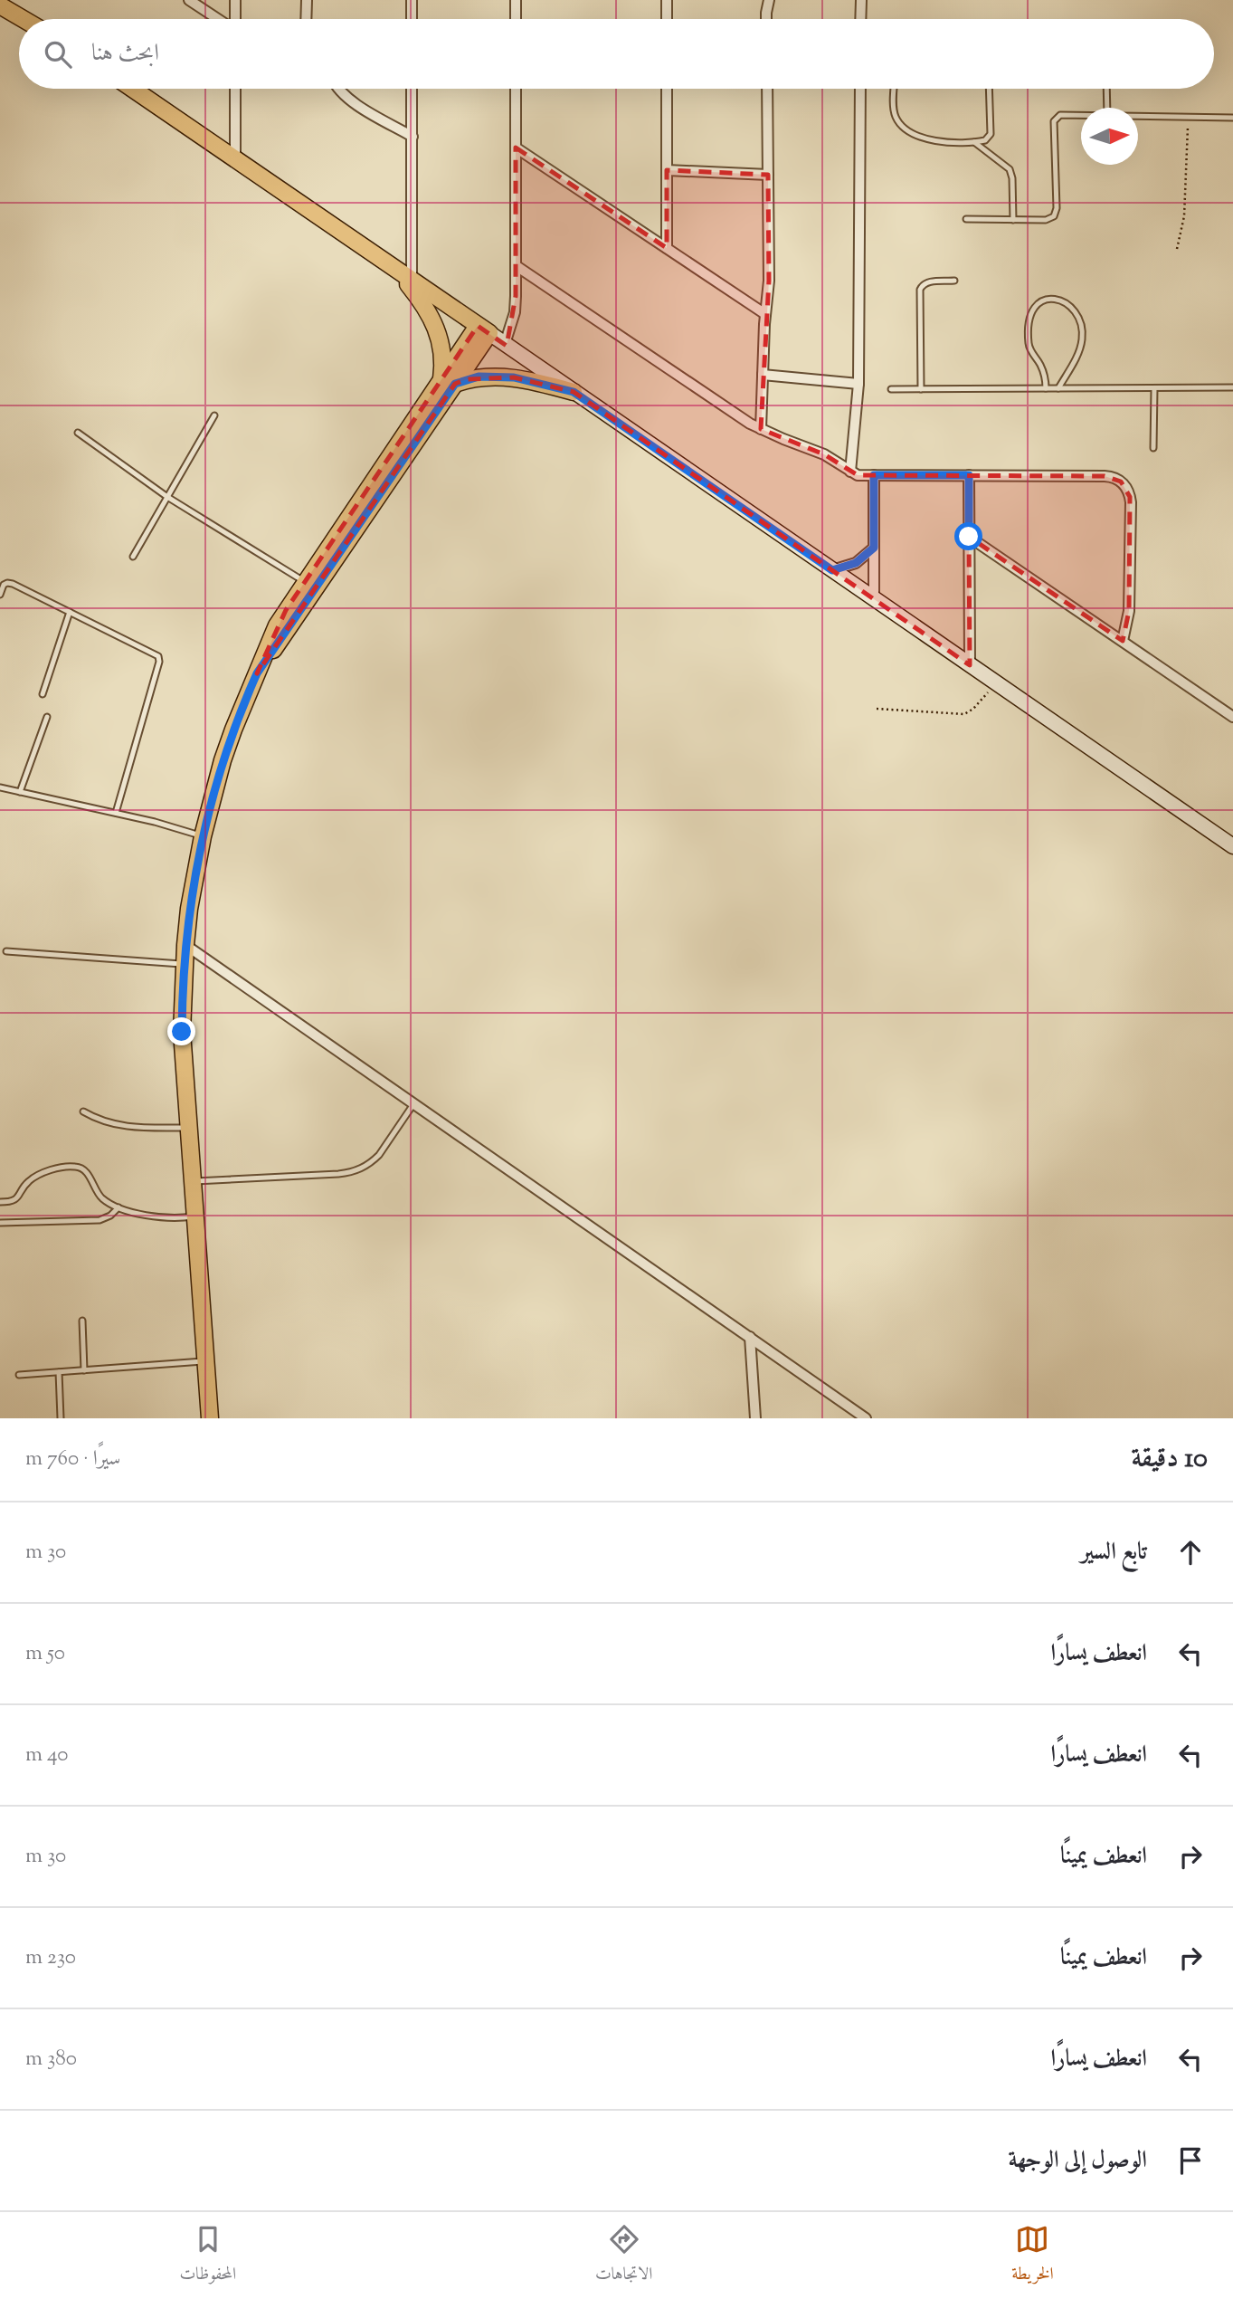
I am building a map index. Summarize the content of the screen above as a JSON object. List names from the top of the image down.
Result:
{
  "north": "right",
  "page": {
    "search": "ابحث هنا",
    "heading": ["10 دقيقة", "سيرًا · 760 m"],
    "list": [
      ["تابع السير", "30 m"],
      ["انعطف يسارًا", "50 m"],
      ["انعطف يسارًا", "40 m"],
      ["انعطف يمينًا", "30 m"],
      ["انعطف يمينًا", "230 m"],
      ["انعطف يسارًا", "380 m"],
      "الوصول إلى الوجهة"
    ],
    "nav": ["الخريطة", "الاتجاهات", "المحفوظات"]
  }
}
